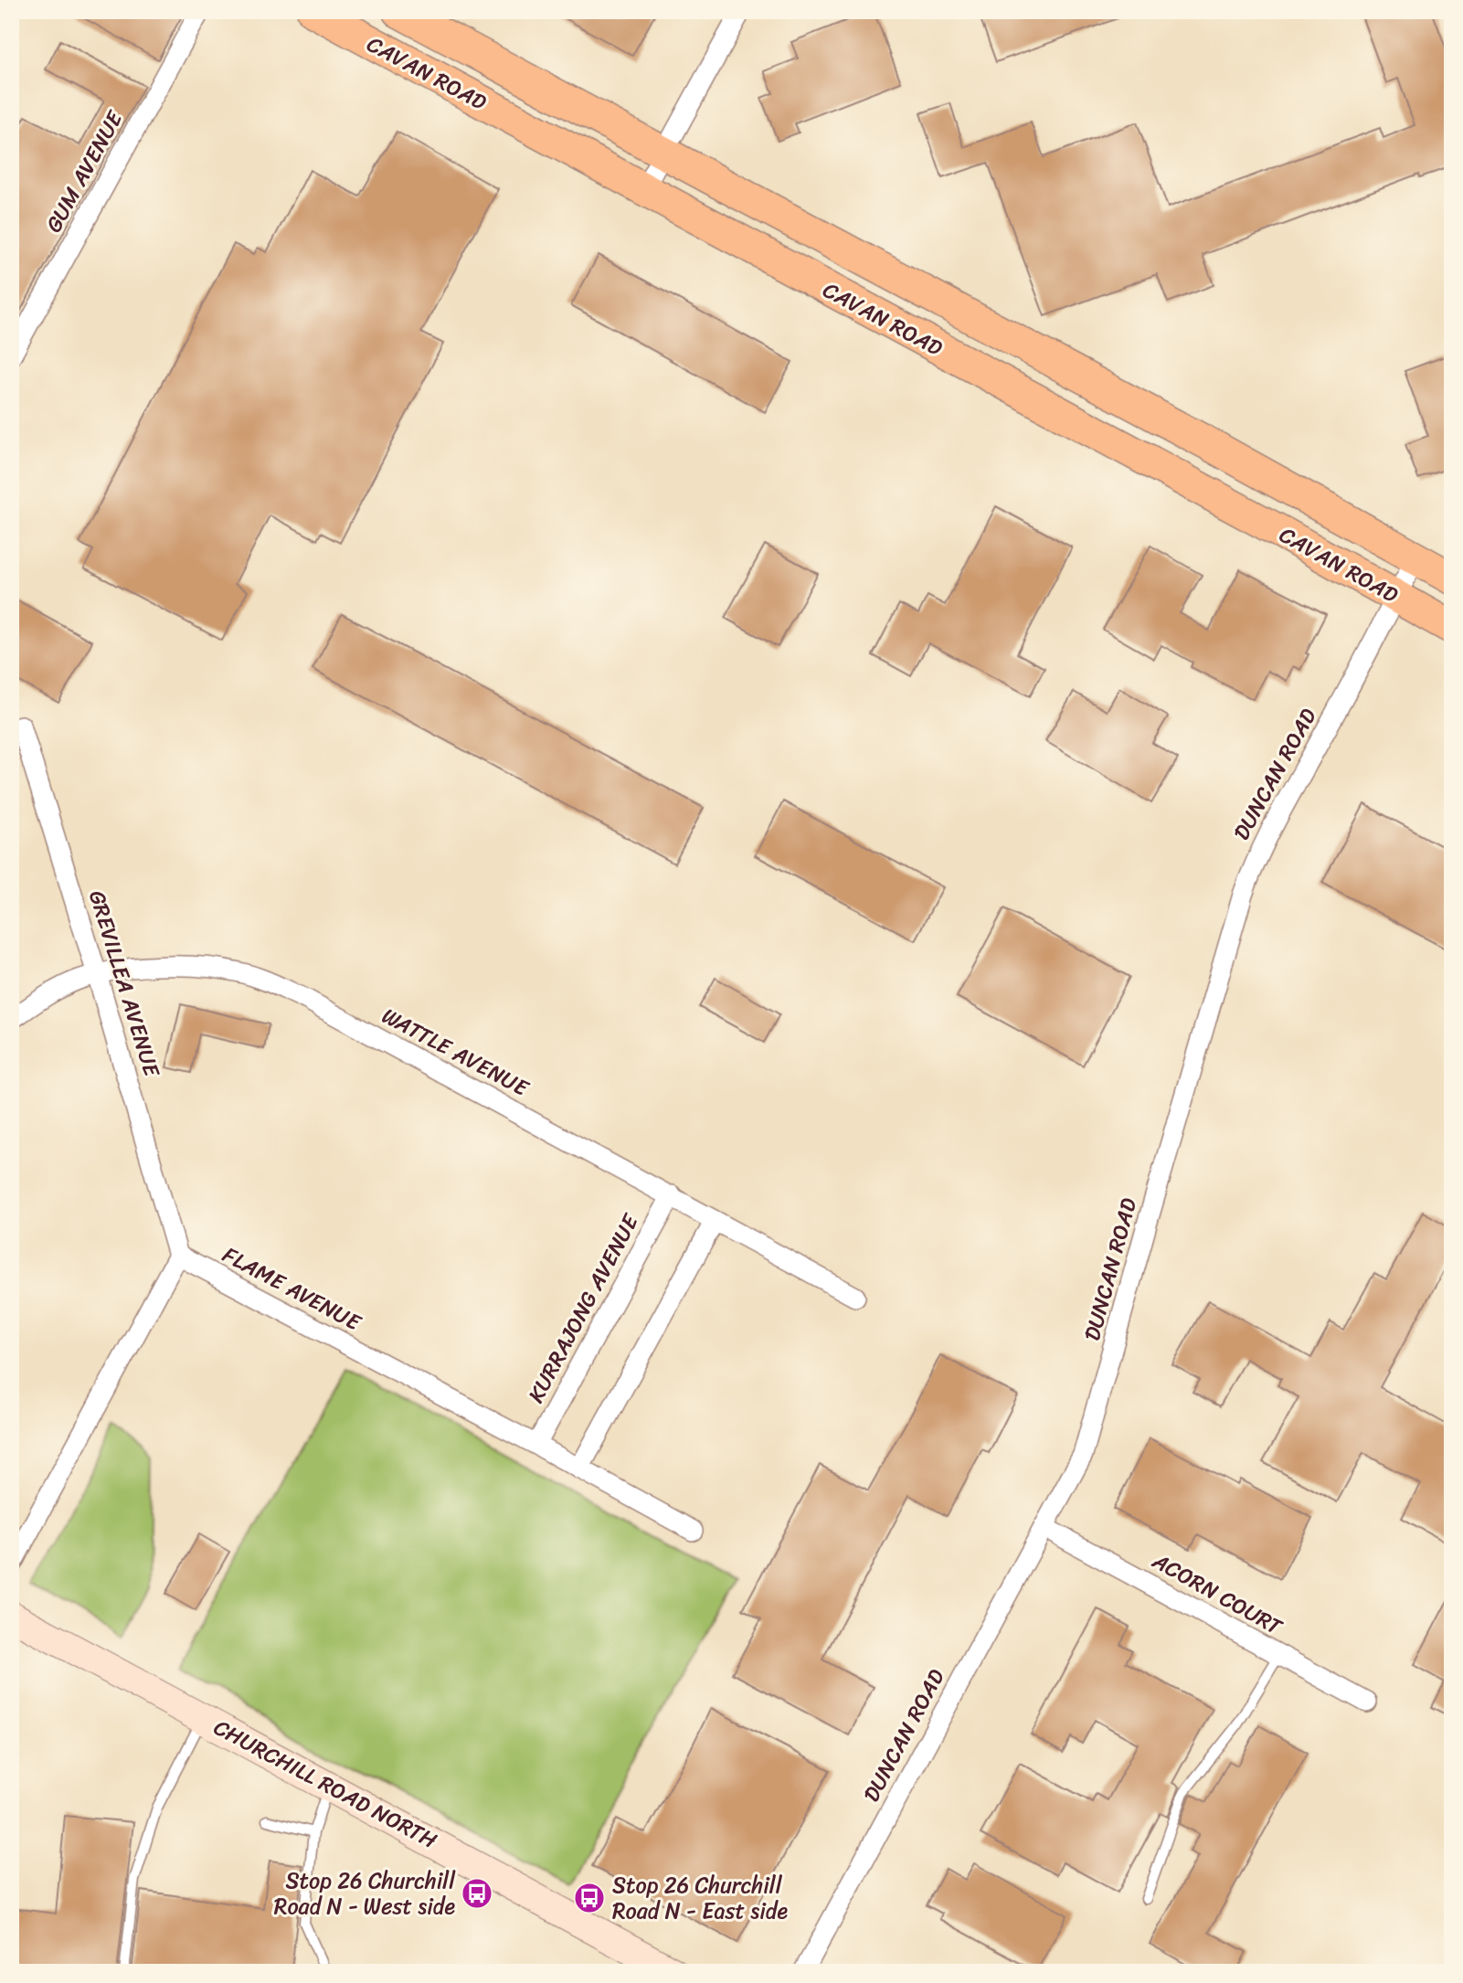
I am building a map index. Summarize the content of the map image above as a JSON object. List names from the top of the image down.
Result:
{
  "streets": {
    "main road": ["CAVAN ROAD"],
    "street": [
      "GUM AVENUE",
      "DUNCAN ROAD",
      "GREVILLEA AVENUE",
      "WATTLE AVENUE",
      "FLAME AVENUE",
      "KURRAJONG AVENUE",
      "ACORN COURT",
      "CHURCHILL ROAD NORTH"
    ]
  },
  "crossings": [
    ["CAVAN ROAD", "DUNCAN ROAD"],
    ["DUNCAN ROAD", "ACORN COURT"],
    ["GREVILLEA AVENUE", "WATTLE AVENUE"],
    ["GREVILLEA AVENUE", "FLAME AVENUE"],
    ["WATTLE AVENUE", "KURRAJONG AVENUE"],
    ["FLAME AVENUE", "KURRAJONG AVENUE"]
  ],
  "places": {
    "bus stop": ["Stop 26 Churchill Road N - West side", "Stop 26 Churchill Road N - East side"]
  }
}
